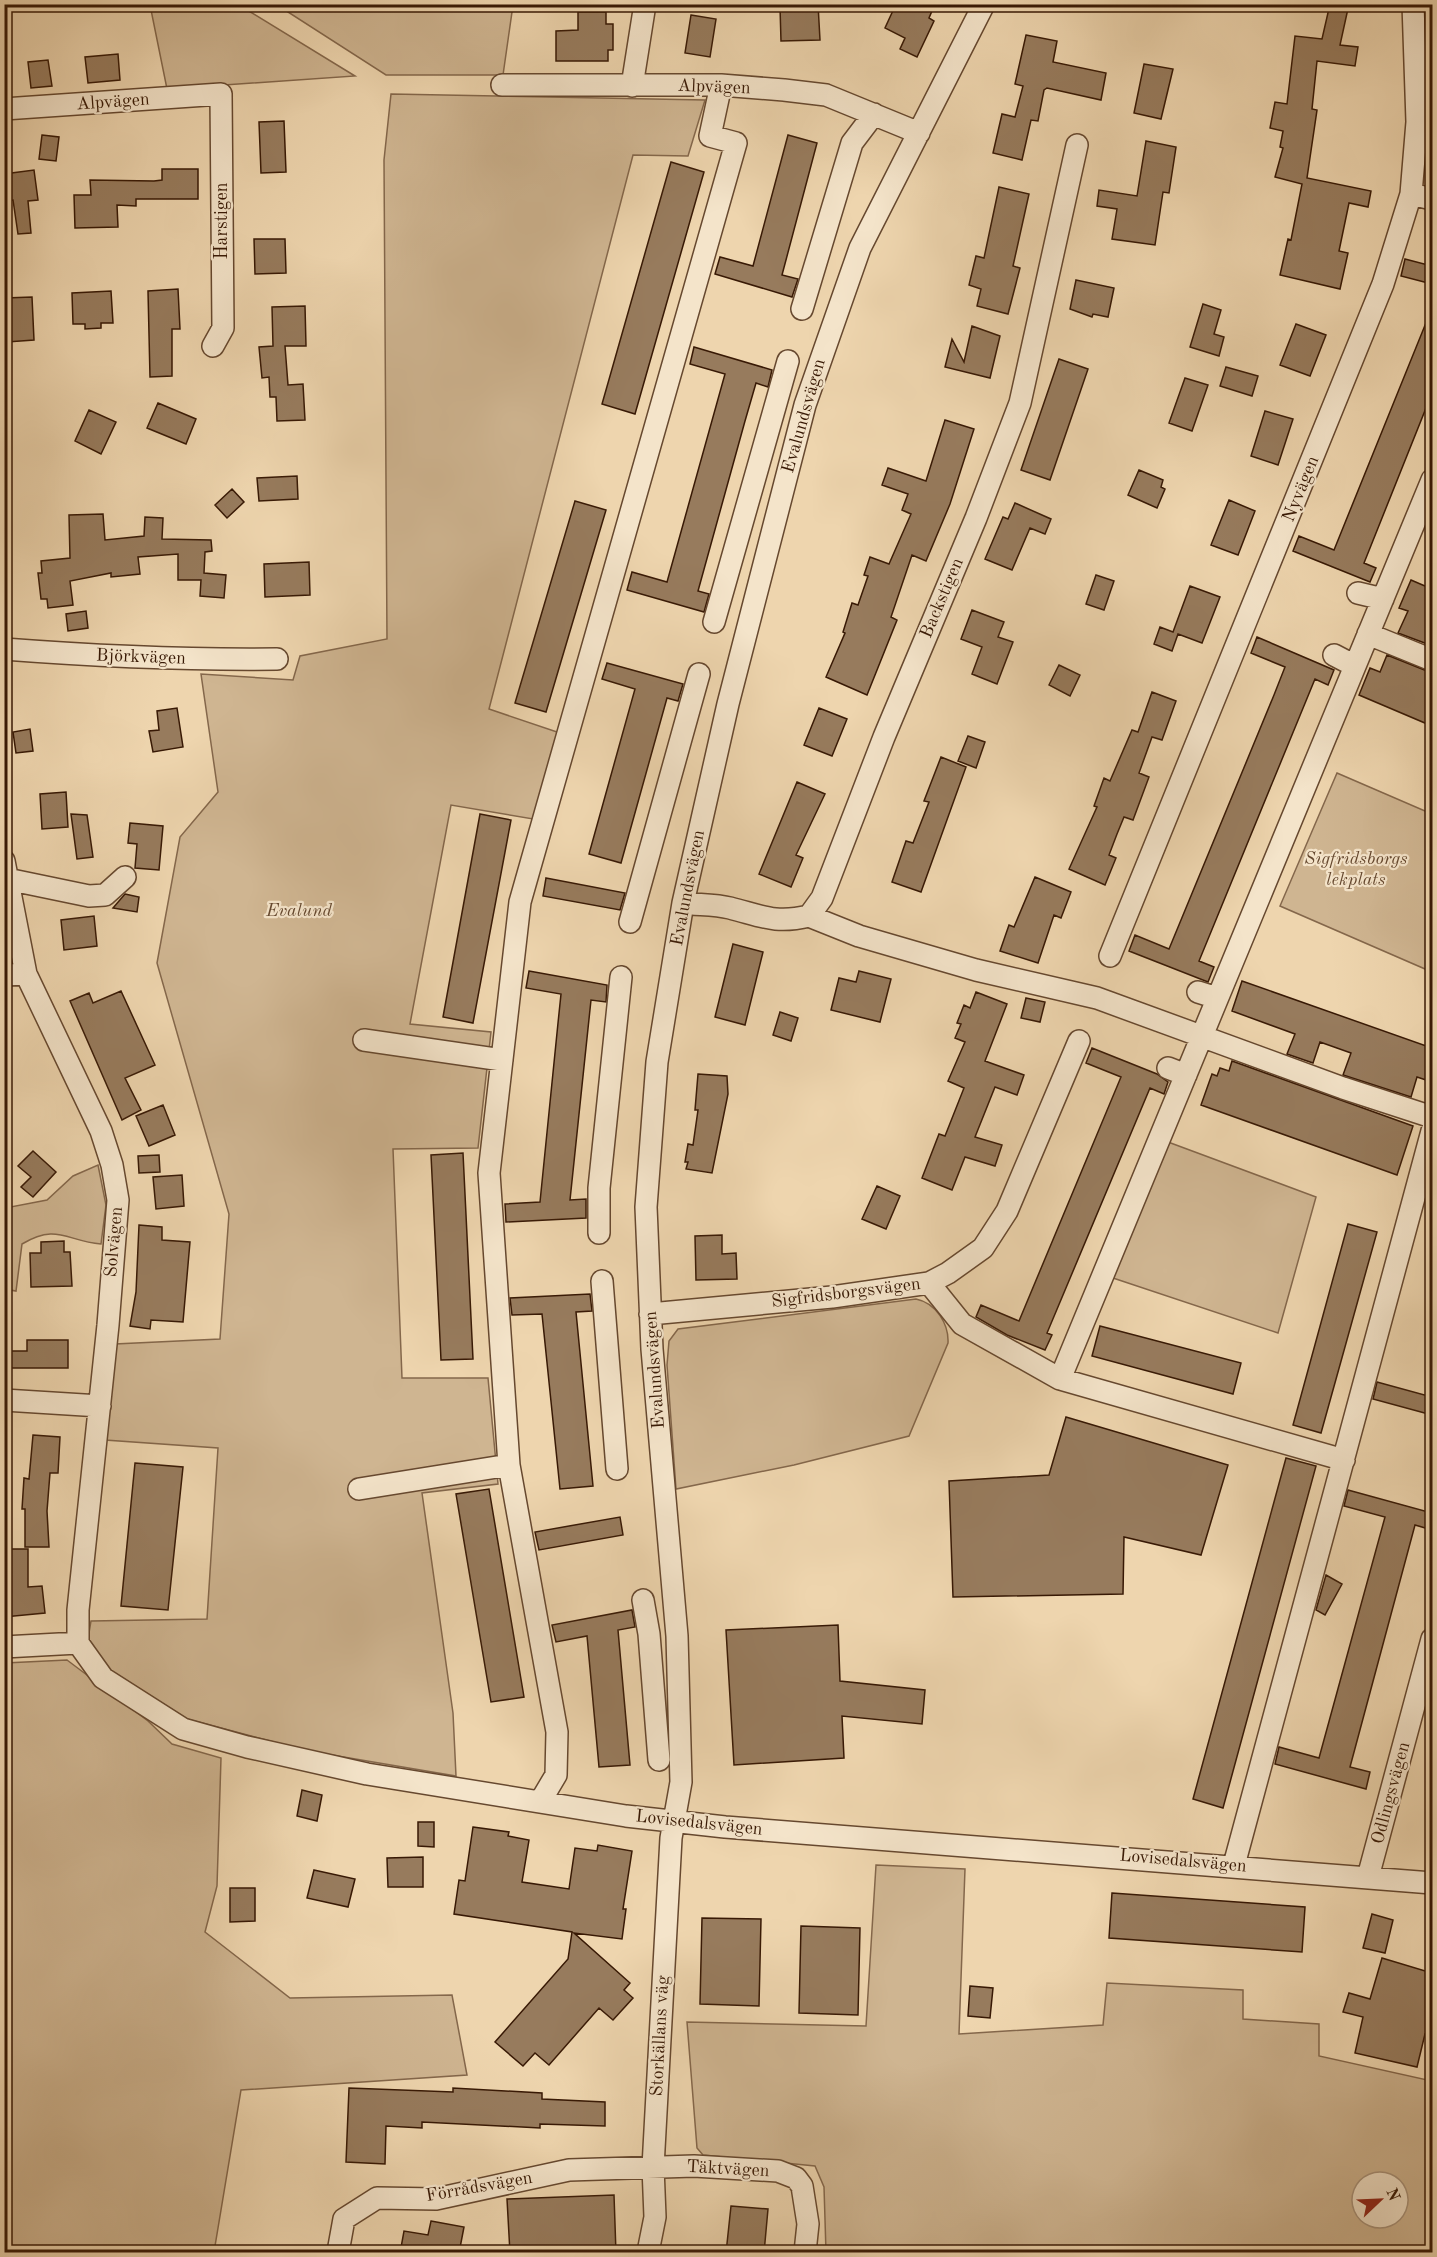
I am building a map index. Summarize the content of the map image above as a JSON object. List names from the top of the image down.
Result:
{
  "streets": {
    "street": [
      "Alpvägen",
      "Harstigen",
      "Evalundsvägen",
      "Nyvägen",
      "Backstigen",
      "Björkvägen",
      "Solvägen",
      "Sigfridsborgsvägen",
      "Odlingsvägen",
      "Lovisedalsvägen",
      "Storkällans väg",
      "Täktvägen",
      "Förrådsvägen"
    ]
  },
  "crossings": [
    ["Alpvägen", "Harstigen"],
    ["Alpvägen", "Evalundsvägen"],
    ["Evalundsvägen", "Sigfridsborgsvägen"],
    ["Evalundsvägen", "Lovisedalsvägen"],
    ["Evalundsvägen", "Storkällans väg"],
    ["Solvägen", "Lovisedalsvägen"],
    ["Odlingsvägen", "Lovisedalsvägen"],
    ["Lovisedalsvägen", "Storkällans väg"],
    ["Storkällans väg", "Täktvägen"],
    ["Storkällans väg", "Förrådsvägen"],
    ["Täktvägen", "Förrådsvägen"]
  ],
  "parks": ["Sigfridsborgs lekplats", "Evalund"],
  "north": "top right"
}
